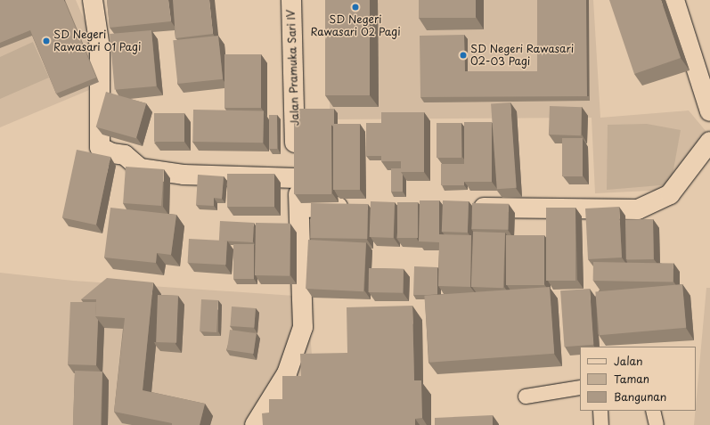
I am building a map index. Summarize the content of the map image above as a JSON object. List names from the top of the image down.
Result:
{
  "streets": {
    "street": ["Jalan Pramuka Sari IV"]
  },
  "places": ["SD Negeri Rawasari 02 Pagi", "SD Negeri Rawasari 01 Pagi", "SD Negeri Rawasari 02-03 Pagi"],
  "legend": ["Jalan", "Taman", "Bangunan"]
}
